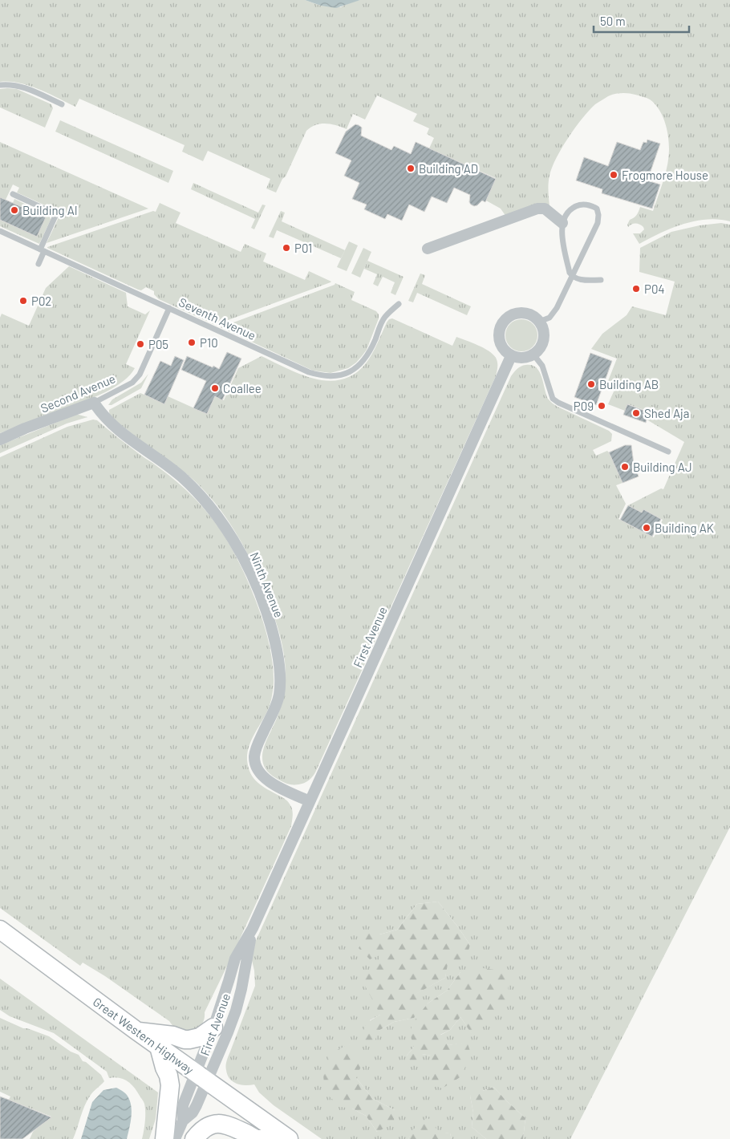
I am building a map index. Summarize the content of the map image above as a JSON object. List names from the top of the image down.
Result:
{
  "streets": {
    "highway": ["Great Western Highway"],
    "street": ["Second Avenue", "Ninth Avenue", "First Avenue"],
    "lane": ["Seventh Avenue"]
  },
  "crossings": [
    ["Seventh Avenue", "Second Avenue"],
    ["Second Avenue", "Ninth Avenue"],
    ["Ninth Avenue", "First Avenue"],
    ["First Avenue", "Great Western Highway"]
  ],
  "places": [
    "Building AD",
    "Frogmore House",
    "Building AI",
    "P01",
    "P04",
    "P02",
    "P10",
    "P05",
    "Building AB",
    "Coallee",
    "P09",
    "Shed Aja",
    "Building AJ",
    "Building AK"
  ],
  "scale_bar": "50 m"
}
